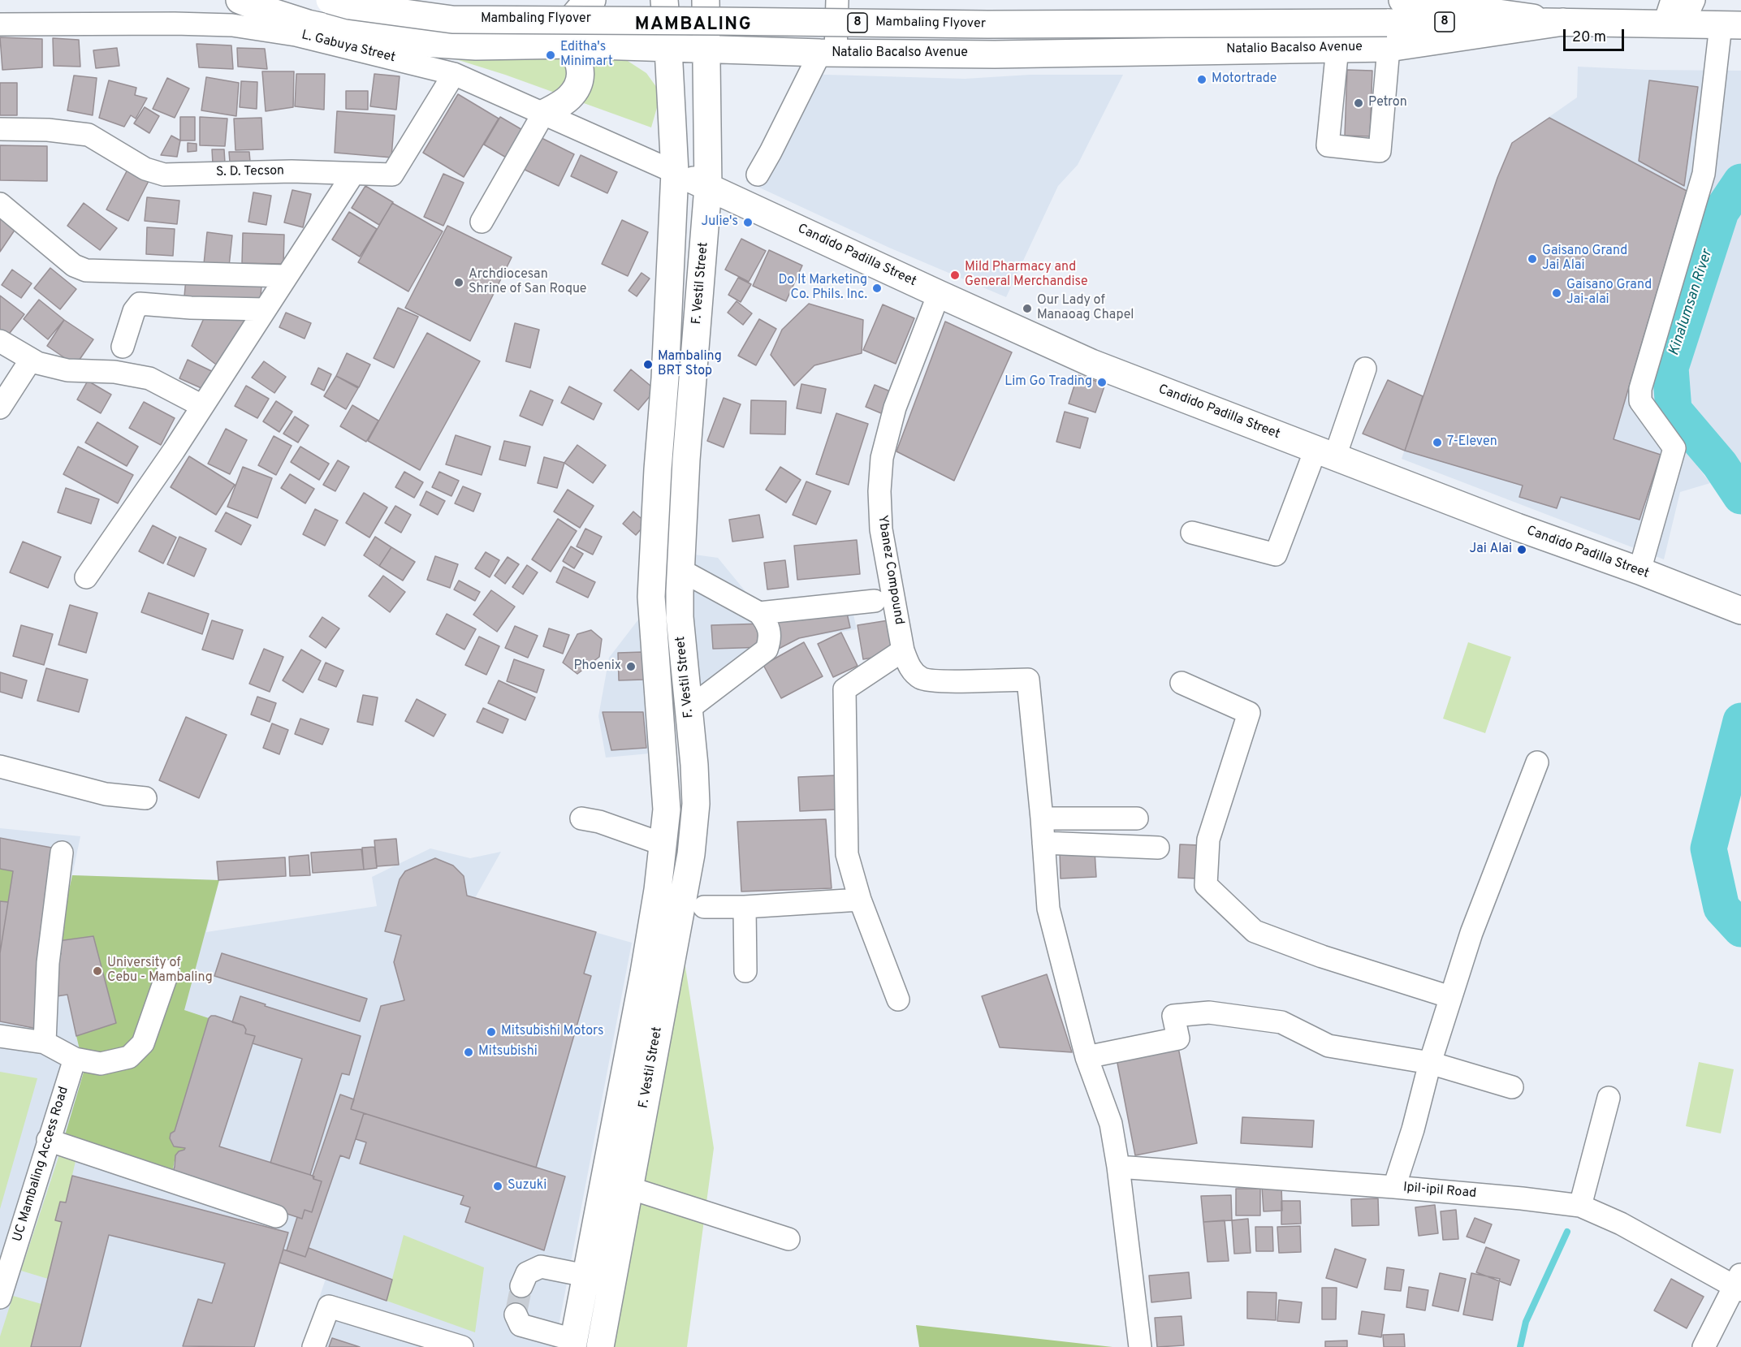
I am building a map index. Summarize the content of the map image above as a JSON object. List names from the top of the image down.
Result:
{
  "streets": {
    "main road": [
      "Mambaling Flyover",
      "8",
      "Natalio Bacalso Avenue",
      "Candido Padilla Street",
      "F. Vestil Street"
    ],
    "street": [
      "L. Gabuya Street",
      "S. D. Tecson",
      "Ybanez Compound",
      "UC Mambaling Access Road",
      "Ipil-ipil Road"
    ]
  },
  "crossings": [
    ["Mambaling Flyover", "Natalio Bacalso Avenue"],
    ["L. Gabuya Street", "S. D. Tecson"],
    ["L. Gabuya Street", "Candido Padilla Street"],
    ["L. Gabuya Street", "F. Vestil Street"],
    ["Natalio Bacalso Avenue", "F. Vestil Street"],
    ["Candido Padilla Street", "F. Vestil Street"],
    ["Candido Padilla Street", "Ybanez Compound"]
  ],
  "districts": ["MAMBALING"],
  "water": ["Kinalumsan River"],
  "places": [
    "Editha's Minimart",
    "Motortrade",
    "Petron",
    "Julie's",
    "Gaisano Grand Jai Alai",
    "Mild Pharmacy and General Merchandise",
    "Archdiocesan Shrine of San Roque",
    "Do It Marketing Co. Phils. Inc.",
    "Gaisano Grand Jai-alai",
    "Our Lady of Manaoag Chapel",
    "Mambaling BRT Stop",
    "Lim Go Trading",
    "7-Eleven",
    "Jai Alai",
    "Phoenix",
    "University of Cebu - Mambaling",
    "Mitsubishi Motors",
    "Mitsubishi",
    "Suzuki"
  ],
  "scale_bar": "20 m"
}
